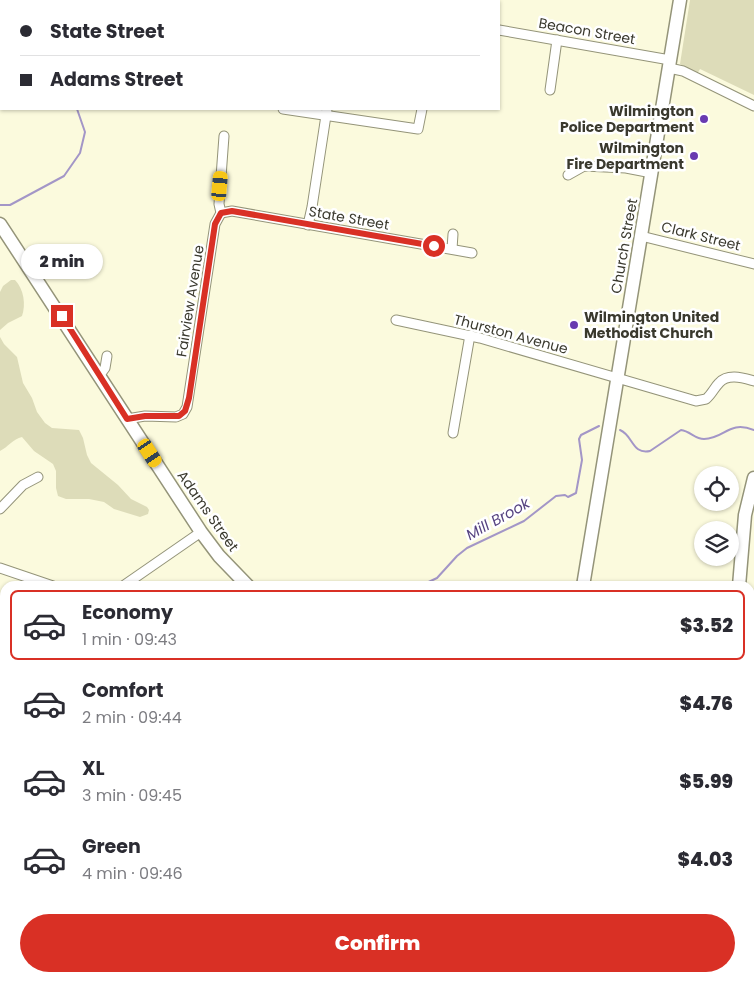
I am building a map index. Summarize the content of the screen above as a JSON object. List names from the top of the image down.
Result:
{
  "streets": {
    "main road": ["Church Street", "Adams Street"],
    "street": [
      "Beacon Street",
      "State Street",
      "Clark Street",
      "Fairview Avenue",
      "Thurston Avenue"
    ]
  },
  "crossings": [
    ["Beacon Street", "Church Street"],
    ["State Street", "Fairview Avenue"],
    ["Clark Street", "Church Street"],
    ["Church Street", "Thurston Avenue"],
    ["Fairview Avenue", "Adams Street"]
  ],
  "water": ["Mill Brook"],
  "places": ["Wilmington Police Department", "Wilmington Fire Department", "Wilmington United Methodist Church"],
  "page": {
    "banner": ["State Street", "Adams Street"],
    "bubble": "2 min",
    "list": [
      {
        "name": "Economy",
        "note": "1 min · 09:43",
        "value": "$3.52"
      },
      {
        "name": "Comfort",
        "note": "2 min · 09:44",
        "value": "$4.76"
      },
      {
        "name": "XL",
        "note": "3 min · 09:45",
        "value": "$5.99"
      },
      {
        "name": "Green",
        "note": "4 min · 09:46",
        "value": "$4.03"
      }
    ],
    "buttons": "Confirm"
  }
}
